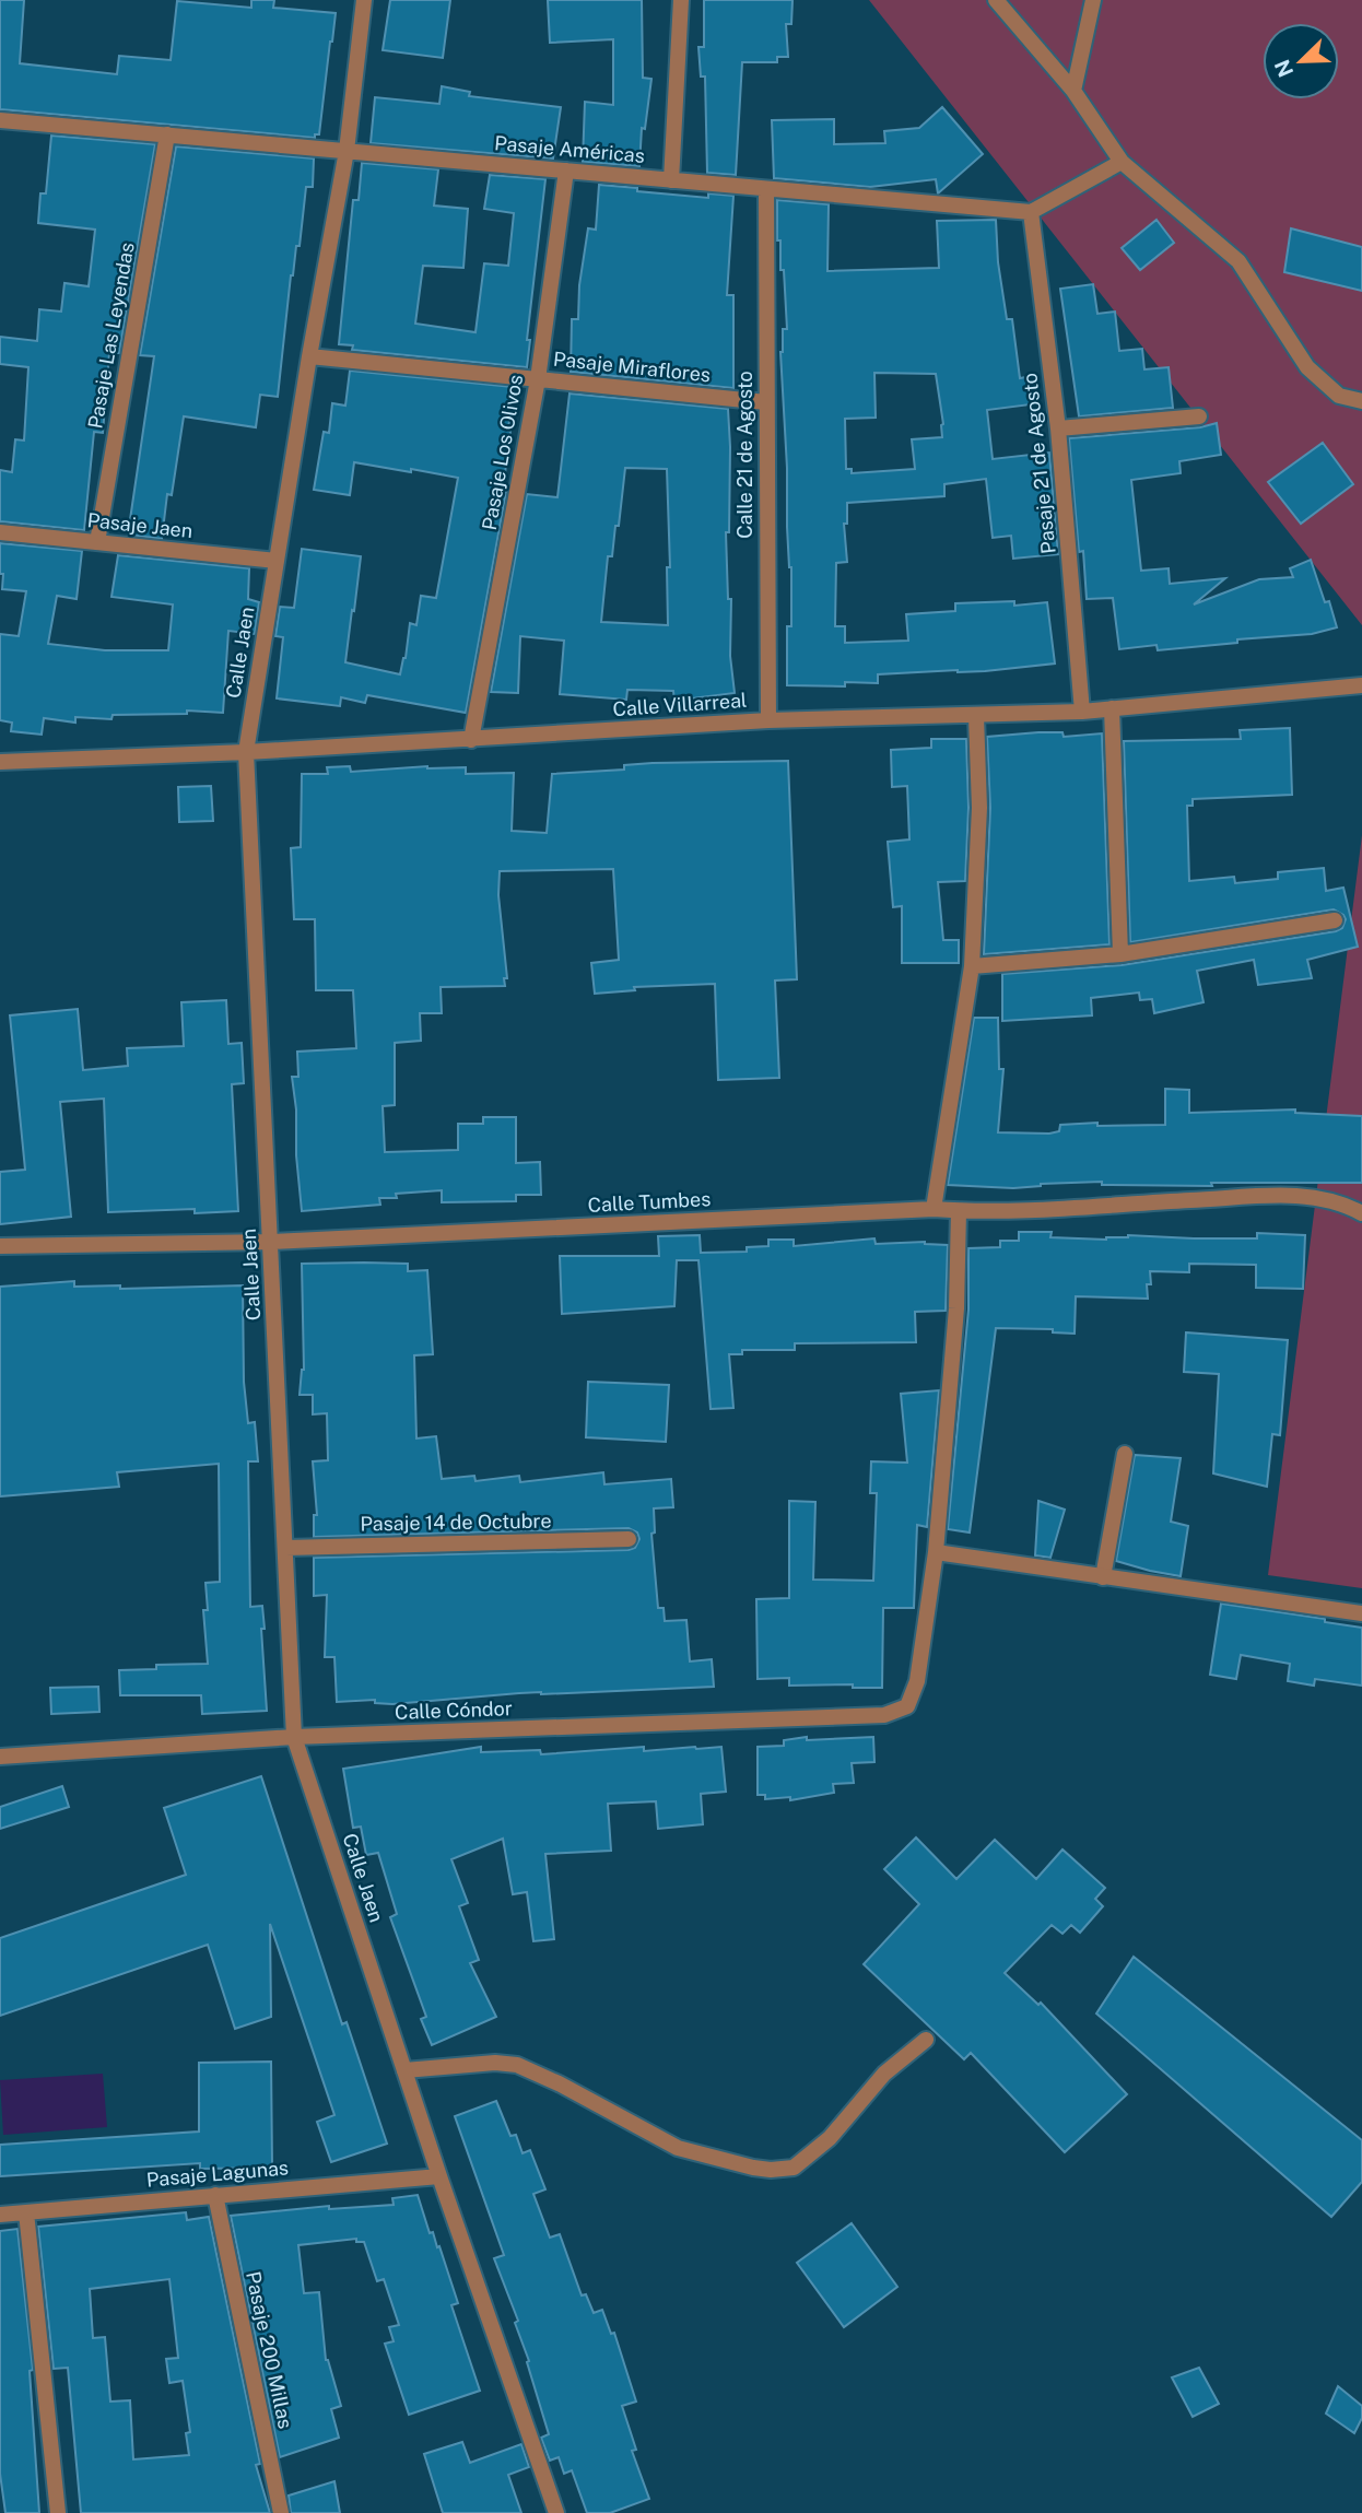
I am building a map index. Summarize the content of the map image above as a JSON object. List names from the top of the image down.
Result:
{
  "streets": {
    "street": [
      "Pasaje Américas",
      "Pasaje Las Leyendas",
      "Pasaje Miraflores",
      "Pasaje Los Olivos",
      "Calle 21 de Agosto",
      "Pasaje 21 de Agosto",
      "Pasaje Jaen",
      "Calle Jaen",
      "Calle Villarreal",
      "Calle Tumbes",
      "Pasaje 14 de Octubre",
      "Calle Cóndor",
      "Pasaje Lagunas",
      "Pasaje 200 Millas"
    ]
  },
  "crossings": [
    ["Pasaje Américas", "Pasaje Las Leyendas"],
    ["Pasaje Américas", "Pasaje Los Olivos"],
    ["Pasaje Américas", "Calle 21 de Agosto"],
    ["Pasaje Américas", "Pasaje 21 de Agosto"],
    ["Pasaje Américas", "Calle Jaen"],
    ["Pasaje Las Leyendas", "Pasaje Jaen"],
    ["Pasaje Miraflores", "Pasaje Los Olivos"],
    ["Pasaje Miraflores", "Calle 21 de Agosto"],
    ["Pasaje Miraflores", "Calle Jaen"],
    ["Pasaje Los Olivos", "Calle Villarreal"],
    ["Calle 21 de Agosto", "Calle Villarreal"],
    ["Pasaje 21 de Agosto", "Calle Villarreal"],
    ["Pasaje Jaen", "Calle Jaen"],
    ["Calle Jaen", "Calle Villarreal"],
    ["Calle Jaen", "Calle Tumbes"],
    ["Calle Jaen", "Pasaje 14 de Octubre"],
    ["Calle Jaen", "Calle Cóndor"],
    ["Calle Jaen", "Pasaje Lagunas"],
    ["Pasaje Lagunas", "Pasaje 200 Millas"]
  ],
  "north": "bottom left"
}
